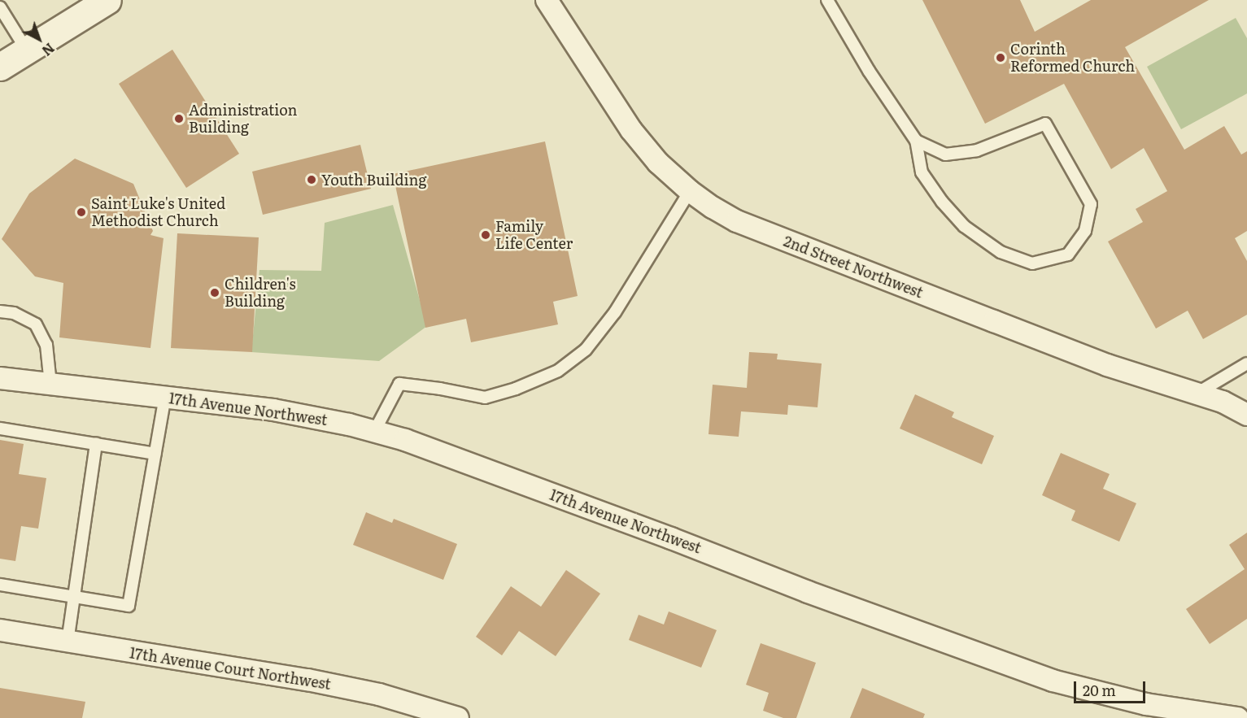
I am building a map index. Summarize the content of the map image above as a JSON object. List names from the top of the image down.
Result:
{
  "streets": {
    "street": ["2nd Street Northwest", "17th Avenue Northwest", "17th Avenue Court Northwest"]
  },
  "places": [
    "Corinth Reformed Church",
    "Administration Building",
    "Youth Building",
    "Saint Luke's United Methodist Church",
    "Family Life Center",
    "Children's Building"
  ],
  "scale_bar": "20 m",
  "north": "bottom right"
}
